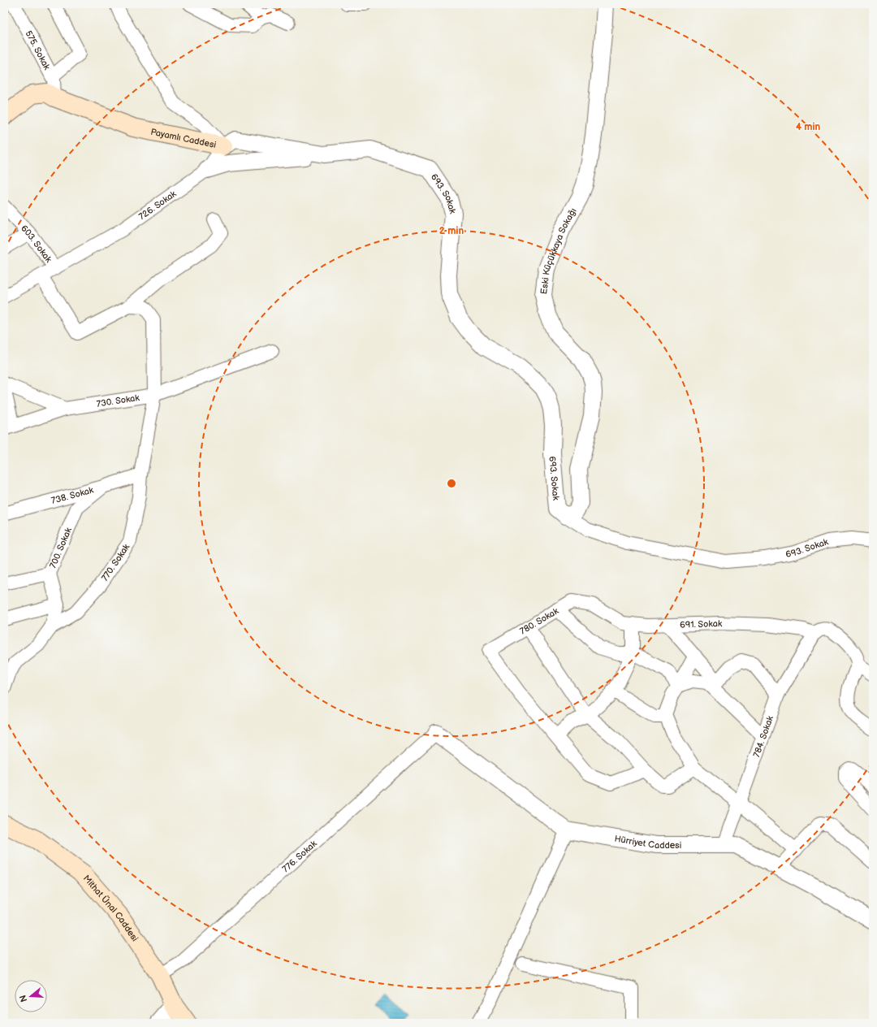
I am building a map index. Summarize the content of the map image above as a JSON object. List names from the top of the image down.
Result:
{
  "streets": {
    "main road": ["Payamlı Caddesi", "Mithat Ünal Caddesi"],
    "street": [
      "575. Sokak",
      "693. Sokak",
      "726. Sokak",
      "603. Sokak",
      "Eski Küçükkaya Sokağı",
      "730. Sokak",
      "738. Sokak",
      "700. Sokak",
      "770. Sokak",
      "780. Sokak",
      "691. Sokak",
      "784. Sokak",
      "Hürriyet Caddesi",
      "776. Sokak"
    ]
  },
  "crossings": [
    ["575. Sokak", "Payamlı Caddesi"],
    ["Payamlı Caddesi", "693. Sokak"],
    ["Payamlı Caddesi", "726. Sokak"],
    ["693. Sokak", "Eski Küçükkaya Sokağı"],
    ["726. Sokak", "603. Sokak"],
    ["730. Sokak", "738. Sokak"],
    ["730. Sokak", "770. Sokak"],
    ["738. Sokak", "700. Sokak"],
    ["738. Sokak", "770. Sokak"],
    ["780. Sokak", "691. Sokak"],
    ["691. Sokak", "784. Sokak"],
    ["784. Sokak", "Hürriyet Caddesi"],
    ["Hürriyet Caddesi", "776. Sokak"],
    ["776. Sokak", "Mithat Ünal Caddesi"]
  ],
  "north": "left",
  "rings": ["4 min", "2 min"]
}
